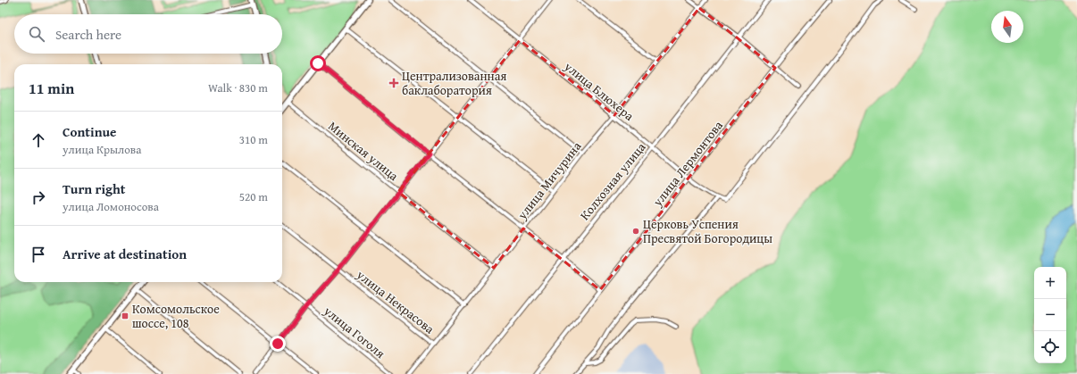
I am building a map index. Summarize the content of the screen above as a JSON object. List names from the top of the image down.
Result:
{
  "streets": {
    "street": [
      "улица Блюхера",
      "Минская улица",
      "улица Лермонтова",
      "улица Мичурина",
      "Колхозная улица",
      "улица Некрасова",
      "улица Гоголя"
    ]
  },
  "crossings": [
    ["улица Блюхера", "улица Лермонтова"],
    ["улица Блюхера", "улица Мичурина"],
    ["улица Блюхера", "Колхозная улица"],
    ["Минская улица", "улица Мичурина"],
    ["улица Мичурина", "улица Некрасова"]
  ],
  "places": {
    "health": ["Централизованная баклаборатория"],
    "other": ["Церковь Успения Пресвятой Богородицы"],
    "transit": ["Комсомольское шоссе, 108"]
  },
  "north": "top",
  "page": {
    "search": "Search here",
    "heading": ["11 min", "Walk · 830 m"],
    "list": [
      ["Continue", "улица Крылова", "310 m"],
      ["Turn right", "улица Ломоносова", "520 m"],
      "Arrive at destination"
    ],
    "map_buttons": ["+", "−"]
  }
}
